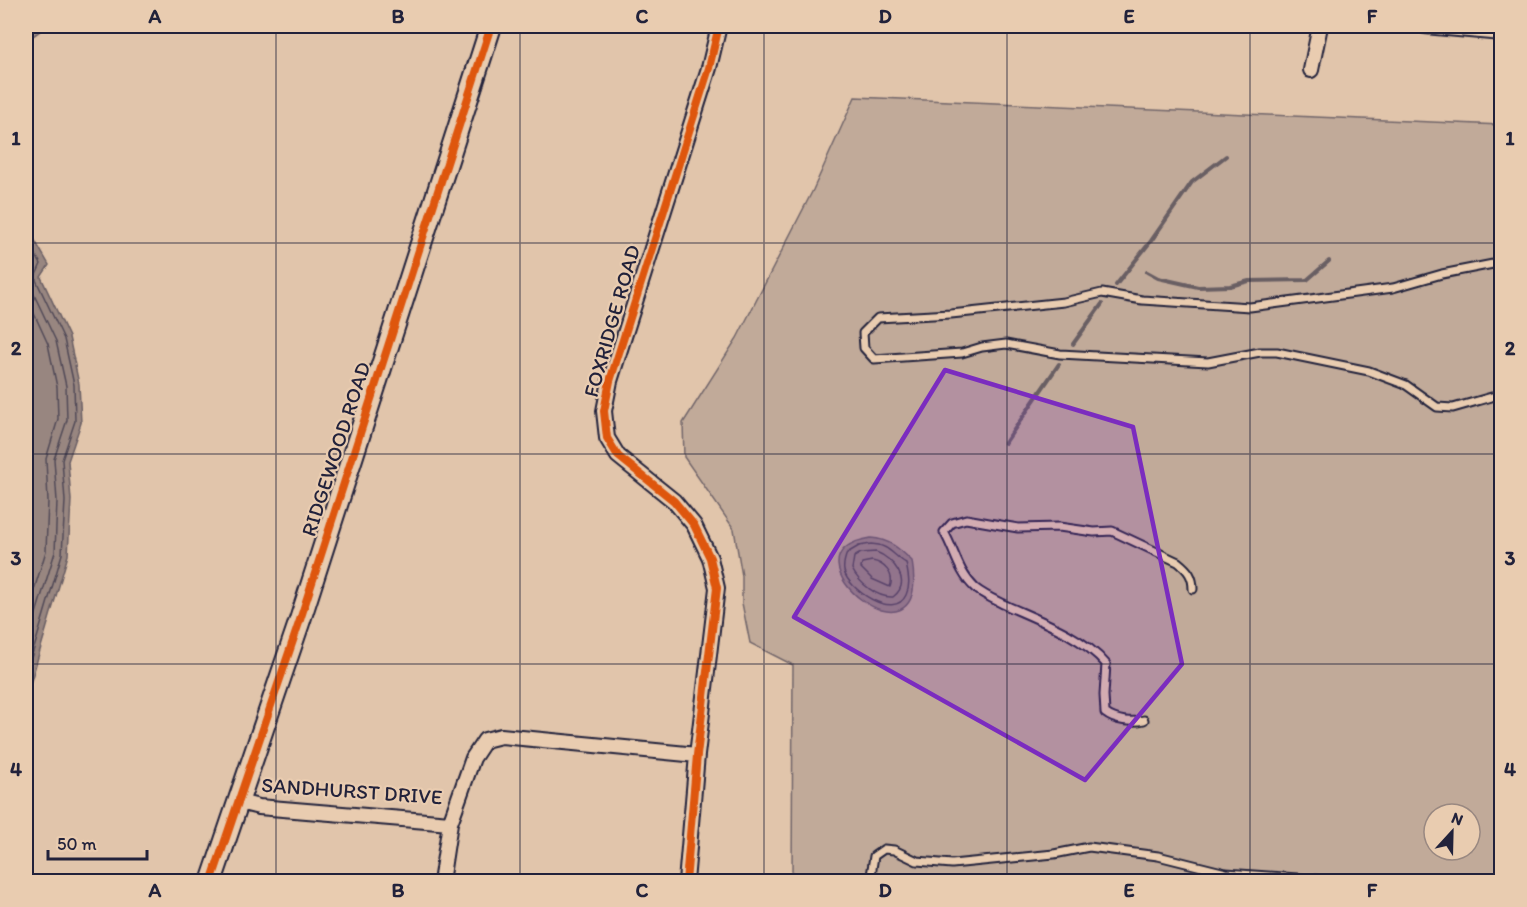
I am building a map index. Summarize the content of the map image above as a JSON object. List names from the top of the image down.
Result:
{
  "streets": {
    "main road": ["RIDGEWOOD ROAD"],
    "street": ["FOXRIDGE ROAD", "SANDHURST DRIVE"]
  },
  "crossings": [
    ["FOXRIDGE ROAD", "SANDHURST DRIVE"],
    ["RIDGEWOOD ROAD", "SANDHURST DRIVE"]
  ],
  "scale_bar": "50 m",
  "north": "top",
  "grid": {
    "columns": [
      "A",
      "B",
      "C",
      "D",
      "E",
      "F"
    ],
    "rows": [
      "1",
      "2",
      "3",
      "4"
    ]
  }
}
